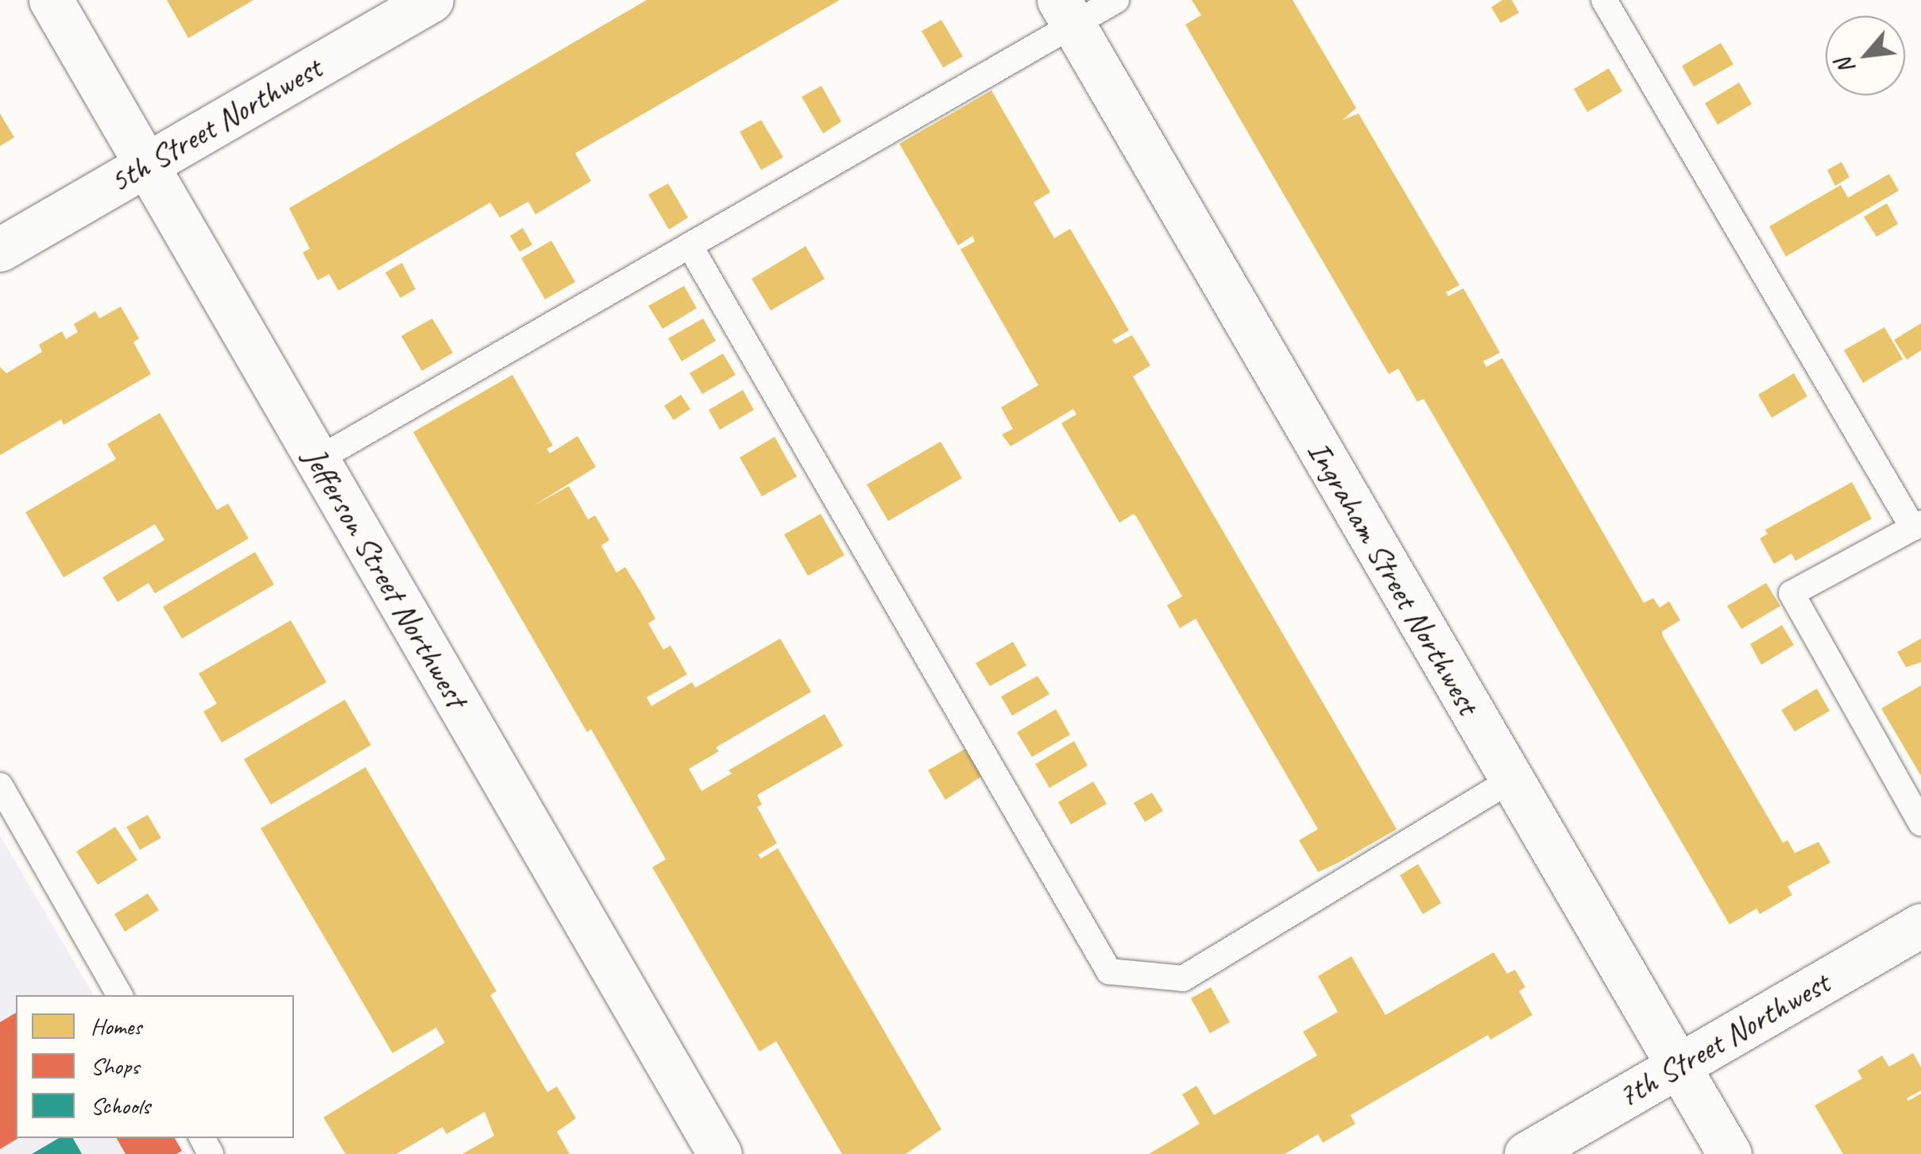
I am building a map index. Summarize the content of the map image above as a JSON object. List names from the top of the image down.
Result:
{
  "streets": {
    "street": [
      "5th Street Northwest",
      "Jefferson Street Northwest",
      "Ingraham Street Northwest",
      "7th Street Northwest"
    ]
  },
  "crossings": [
    ["5th Street Northwest", "Jefferson Street Northwest"],
    ["Ingraham Street Northwest", "7th Street Northwest"]
  ],
  "legend": ["Homes", "Shops", "Schools"],
  "north": "bottom left"
}
